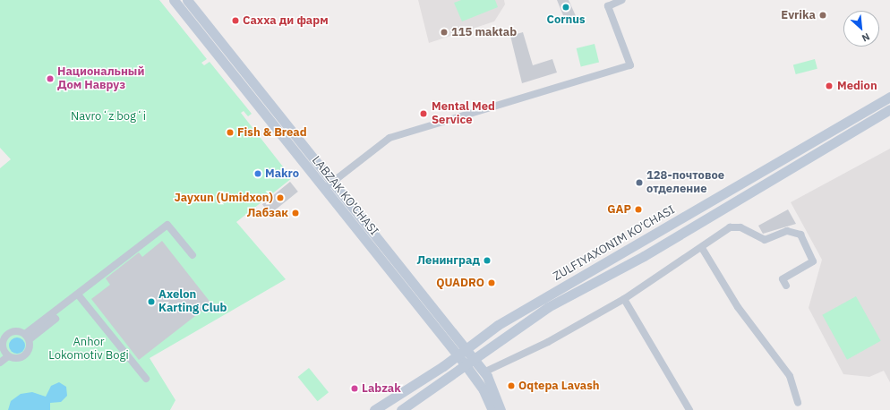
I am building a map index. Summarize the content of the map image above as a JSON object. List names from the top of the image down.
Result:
{
  "streets": {
    "main road": ["LABZAK KO'CHASI", "ZULFIYAXONIM KO'CHASI"]
  },
  "crossings": [
    ["LABZAK KO'CHASI", "ZULFIYAXONIM KO'CHASI"]
  ],
  "parks": ["Navroʻz bogʻi", "Anhor Lokomotiv Bogi"],
  "places": [
    "Cornus",
    "Evrika",
    "Сахха ди фарм",
    "115 maktab",
    "Национальный Дом Навруз",
    "Medion",
    "Mental Med Service",
    "Fish & Bread",
    "Makro",
    "128-почтовое отделение",
    "Jayxun (Umidxon)",
    "GAP",
    "Лабзак",
    "Ленинград",
    "QUADRO",
    "Axelon Karting Club",
    "Oqtepa Lavash",
    "Labzak"
  ],
  "north": "bottom right"
}
